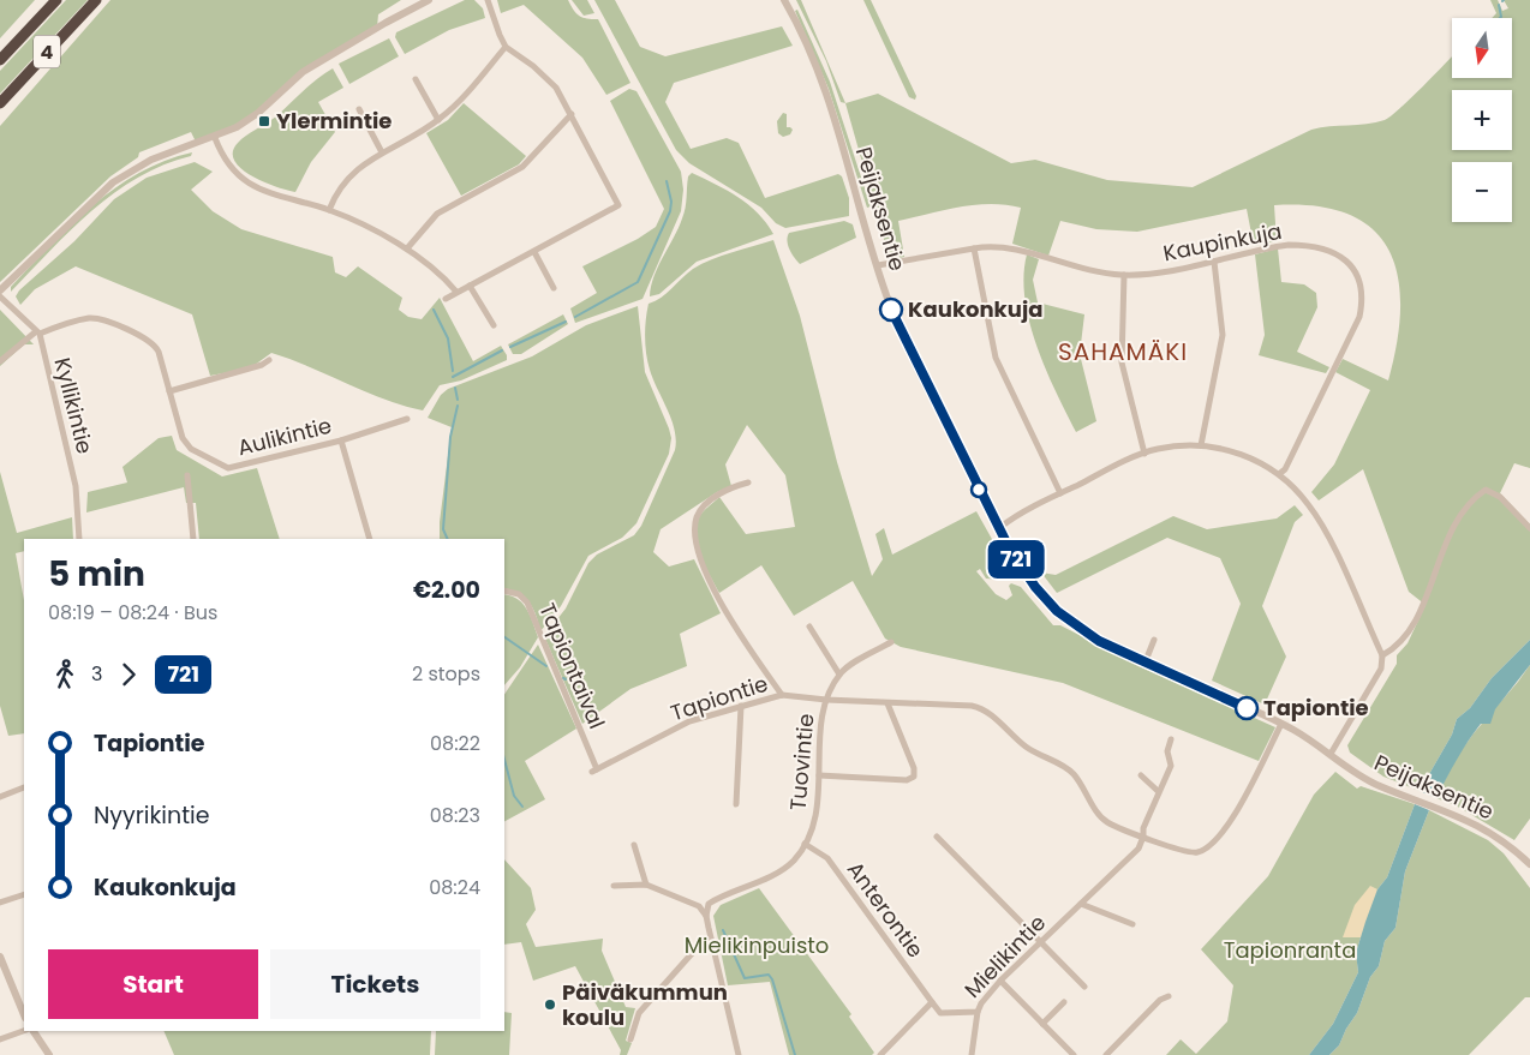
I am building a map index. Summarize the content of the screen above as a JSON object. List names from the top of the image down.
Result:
{
  "streets": {
    "highway": ["4"],
    "street": [
      "Peijaksentie",
      "Kaupinkuja",
      "Kyllikintie",
      "Aulikintie",
      "Tapiontaival",
      "Tapiontie",
      "Tuovintie",
      "Anterontie",
      "Mielikintie"
    ]
  },
  "crossings": [
    ["Peijaksentie", "Tapiontie"],
    ["Kyllikintie", "Aulikintie"],
    ["Tapiontaival", "Tapiontie"],
    ["Tapiontie", "Tuovintie"],
    ["Tapiontie", "Mielikintie"],
    ["Tuovintie", "Anterontie"],
    ["Anterontie", "Mielikintie"]
  ],
  "districts": ["SAHAMÄKI"],
  "parks": ["Mielikinpuisto", "Tapionranta"],
  "places": {
    "transit": ["Ylermintie"],
    "other": ["Kaukonkuja", "Tapiontie", "Päiväkummun koulu"]
  },
  "lines": ["bus line 721"],
  "north": "bottom",
  "page": {
    "on_map": "721",
    "map_buttons": ["+", "−"],
    "heading": ["5 min", "08:19 – 08:24 · Bus", "€2.00"],
    "legs": ["3", "721", "2 stops"],
    "list": [
      {
        "name": "Tapiontie",
        "value": "08:22"
      },
      {
        "name": "Nyyrikintie",
        "value": "08:23"
      },
      {
        "name": "Kaukonkuja",
        "value": "08:24"
      }
    ],
    "buttons": ["Start", "Tickets"]
  }
}
